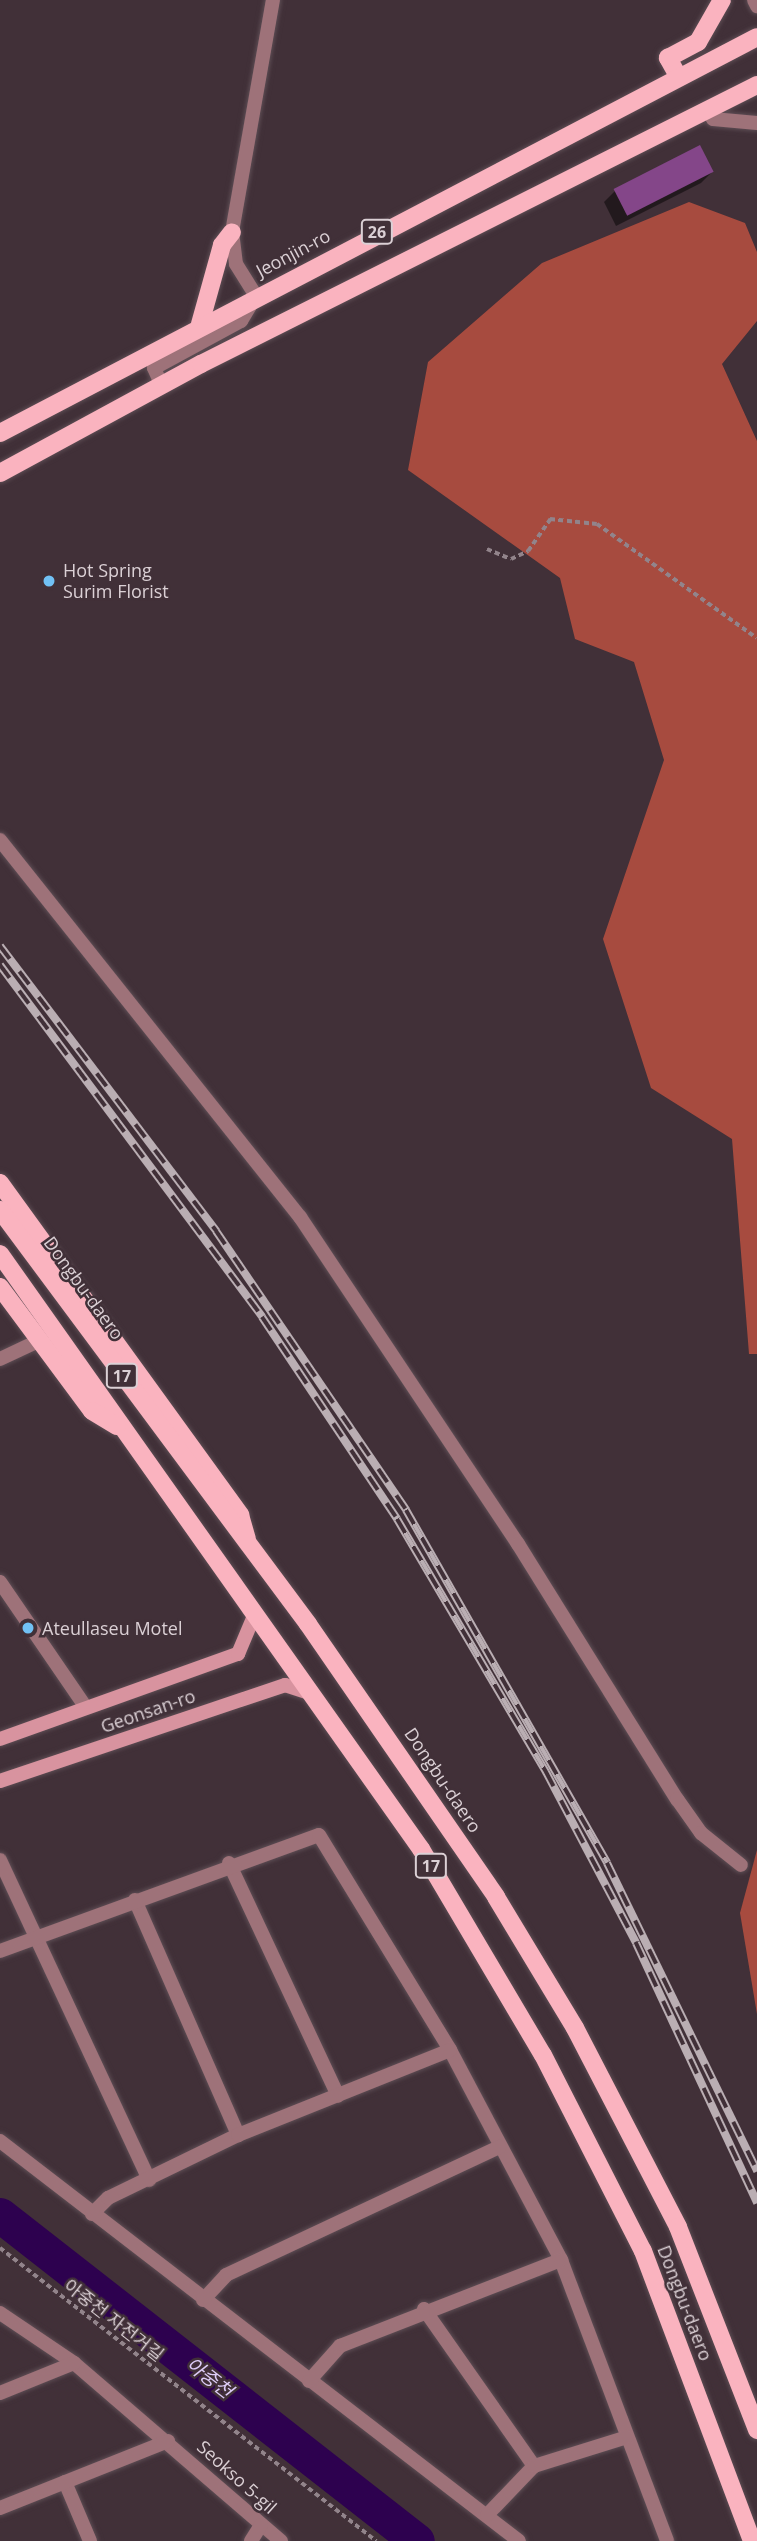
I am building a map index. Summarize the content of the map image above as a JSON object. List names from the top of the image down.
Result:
{
  "streets": {
    "main road": [
      "26",
      "Jeonjin-ro",
      "Dongbu-daero",
      "17"
    ],
    "street": ["Geonsan-ro", "Seokso 5-gil"],
    "path": ["아중천 자전거길"]
  },
  "crossings": [
    ["Dongbu-daero", "Geonsan-ro"]
  ],
  "water": ["아중천"],
  "places": ["Hot Spring Surim Florist", "Ateullaseu Motel"]
}
